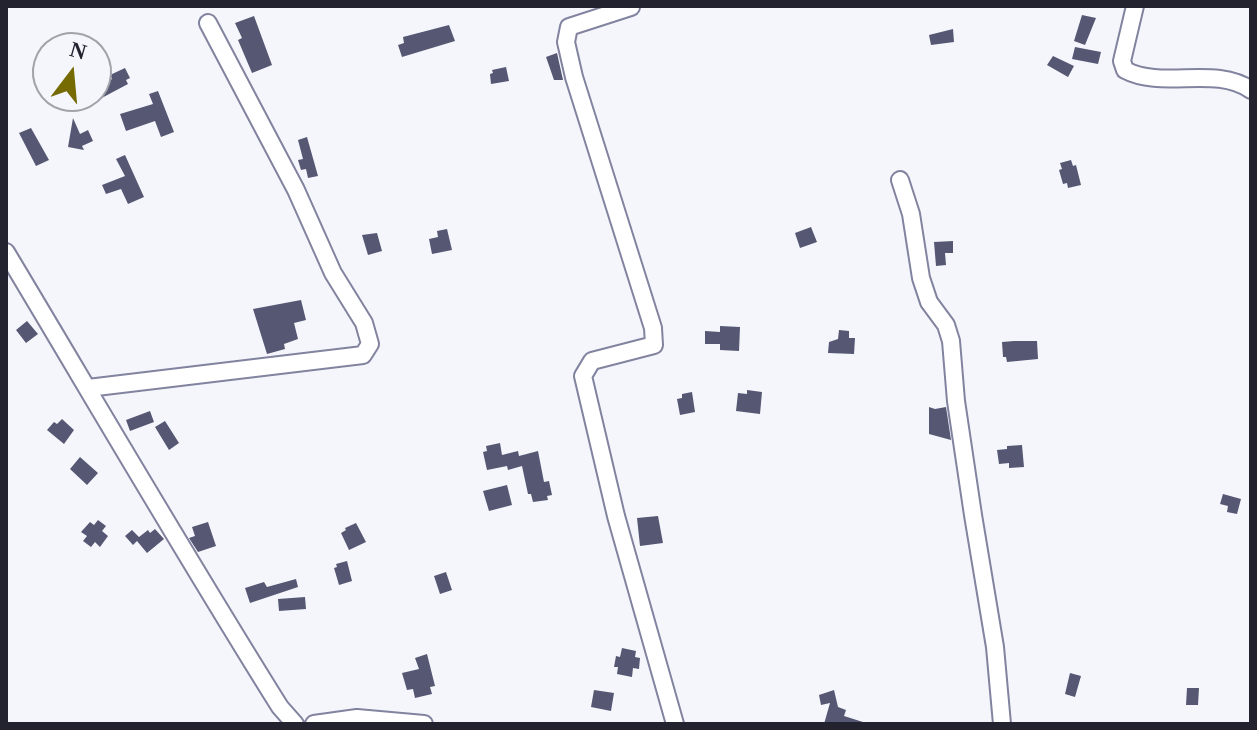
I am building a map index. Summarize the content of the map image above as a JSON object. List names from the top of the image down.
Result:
{
  "north": "top"
}
